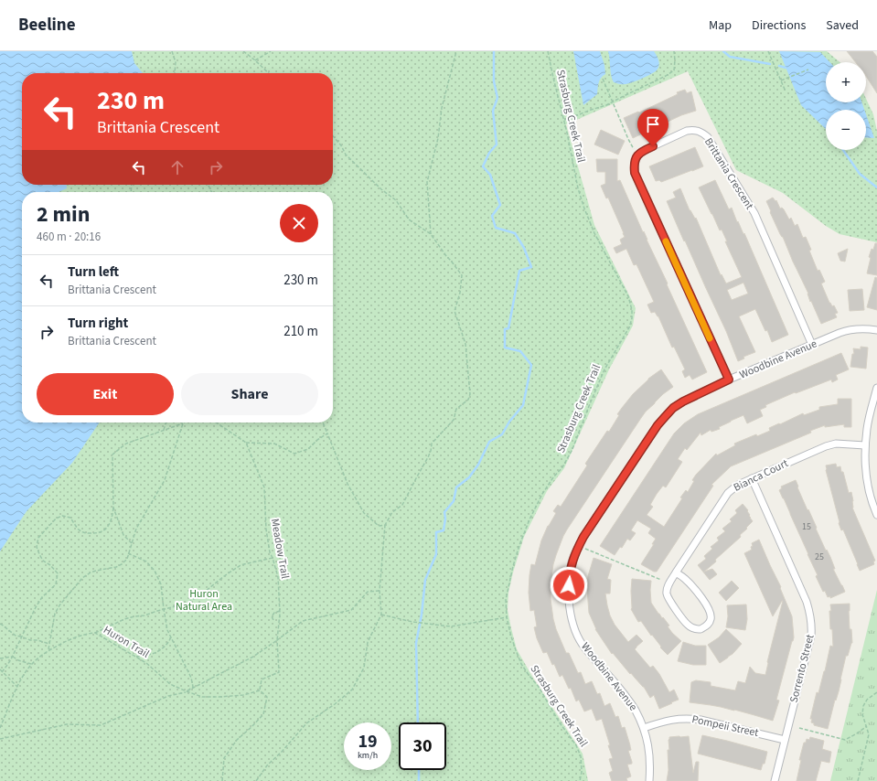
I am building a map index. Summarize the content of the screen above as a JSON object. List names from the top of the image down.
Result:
{
  "streets": {
    "street": [
      "Brittania Crescent",
      "Woodbine Avenue",
      "Bianca Court",
      "Sorrento Street",
      "Pompeii Street"
    ],
    "path": ["Strasburg Creek Trail", "Meadow Trail", "Huron Trail"]
  },
  "crossings": [
    ["Brittania Crescent", "Woodbine Avenue"],
    ["Woodbine Avenue", "Pompeii Street"],
    ["Bianca Court", "Sorrento Street"],
    ["Sorrento Street", "Pompeii Street"]
  ],
  "parks": ["Huron Natural Area"],
  "house_numbers": ["15", "25"],
  "page": {
    "header": "Beeline",
    "nav": ["Map", "Directions", "Saved"],
    "map_buttons": ["+", "−"],
    "turn": ["230 m", "Brittania Crescent"],
    "heading": ["2 min", "460 m · 20:16"],
    "list": [
      {
        "name": "Turn left",
        "note": "Brittania Crescent",
        "value": "230 m"
      },
      {
        "name": "Turn right",
        "note": "Brittania Crescent",
        "value": "210 m"
      }
    ],
    "buttons": ["Exit", "Share"],
    "speed": "19 km/h",
    "limit": "30"
  }
}
